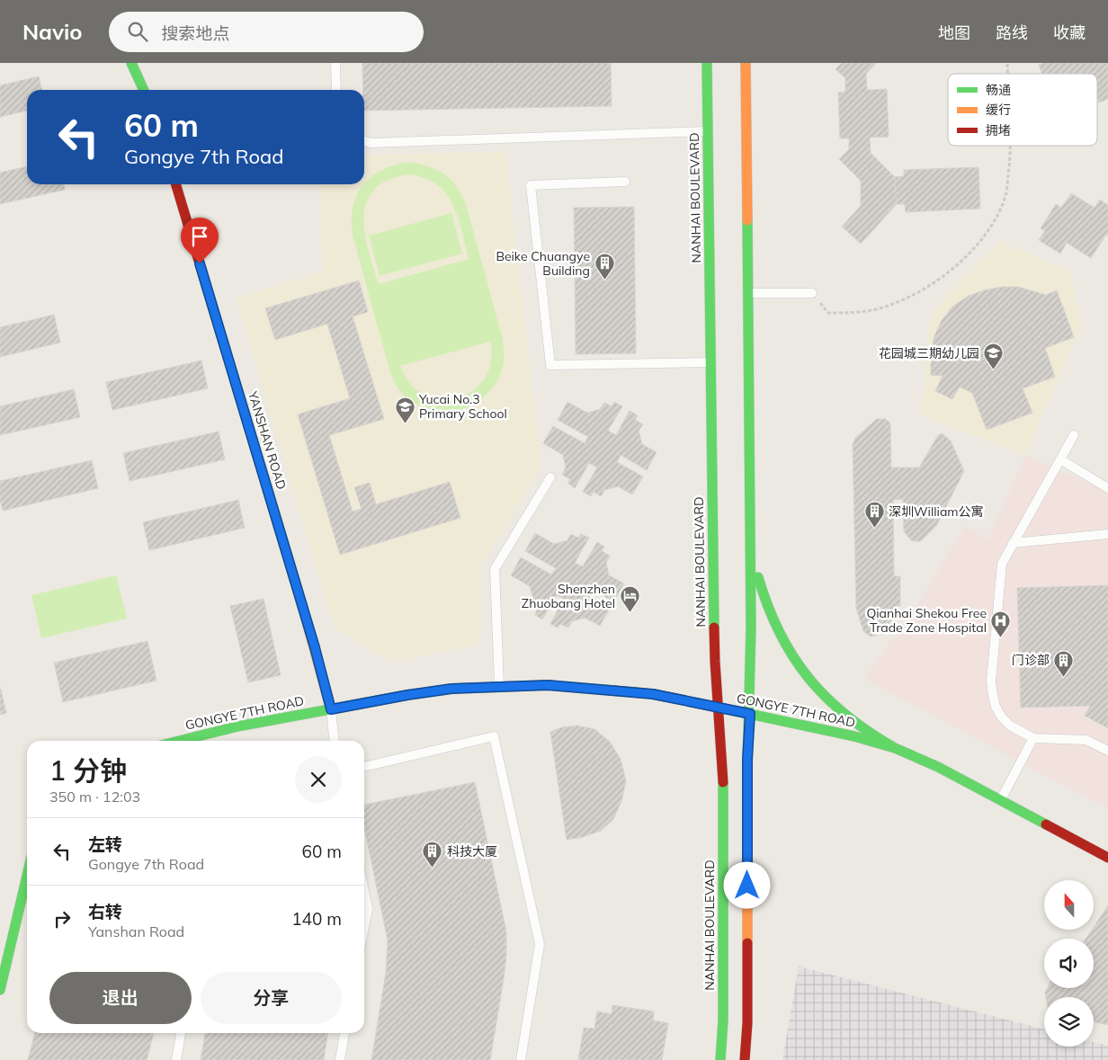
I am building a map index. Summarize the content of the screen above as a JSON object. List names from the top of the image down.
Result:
{
  "streets": {
    "main road": ["NANHAI BOULEVARD", "YANSHAN ROAD", "GONGYE 7TH ROAD"]
  },
  "crossings": [
    ["NANHAI BOULEVARD", "GONGYE 7TH ROAD"],
    ["YANSHAN ROAD", "GONGYE 7TH ROAD"]
  ],
  "places": {
    "building": [
      "Beike Chuangye Building",
      "深圳William公寓",
      "门诊部",
      "科技大厦"
    ],
    "school or university": ["花园城三期幼儿园", "Yucai No.3 Primary School"],
    "hotel": ["Shenzhen Zhuobang Hotel"],
    "hospital": ["Qianhai Shekou Free Trade Zone Hospital"]
  },
  "legend": ["畅通", "缓行", "拥堵"],
  "north": "top",
  "page": {
    "header": "Navio",
    "search": "搜索地点",
    "nav": ["地图", "路线", "收藏"],
    "turn": ["60 m", "Gongye 7th Road"],
    "heading": ["1 分钟", "350 m · 12:03"],
    "list": [
      {
        "name": "左转",
        "note": "Gongye 7th Road",
        "value": "60 m"
      },
      {
        "name": "右转",
        "note": "Yanshan Road",
        "value": "140 m"
      }
    ],
    "buttons": ["退出", "分享"]
  }
}
